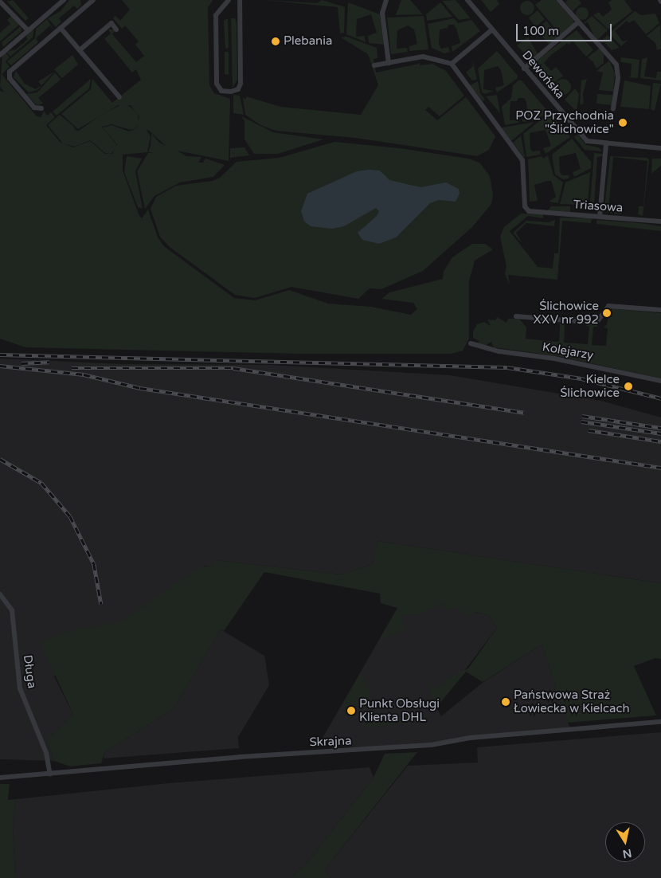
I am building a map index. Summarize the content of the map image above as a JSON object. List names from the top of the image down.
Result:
{
  "streets": {
    "street": [
      "Dewońska",
      "Triasowa",
      "Kolejarzy",
      "Długa",
      "Skrajna"
    ]
  },
  "crossings": [
    ["Długa", "Skrajna"]
  ],
  "places": [
    "Plebania",
    "POZ Przychodnia \"Ślichowice\"",
    "Ślichowice XXV nr 992",
    "Kielce Ślichowice",
    "Państwowa Straż Łowiecka w Kielcach",
    "Punkt Obsługi Klienta DHL"
  ],
  "scale_bar": "100 m",
  "north": "bottom"
}
